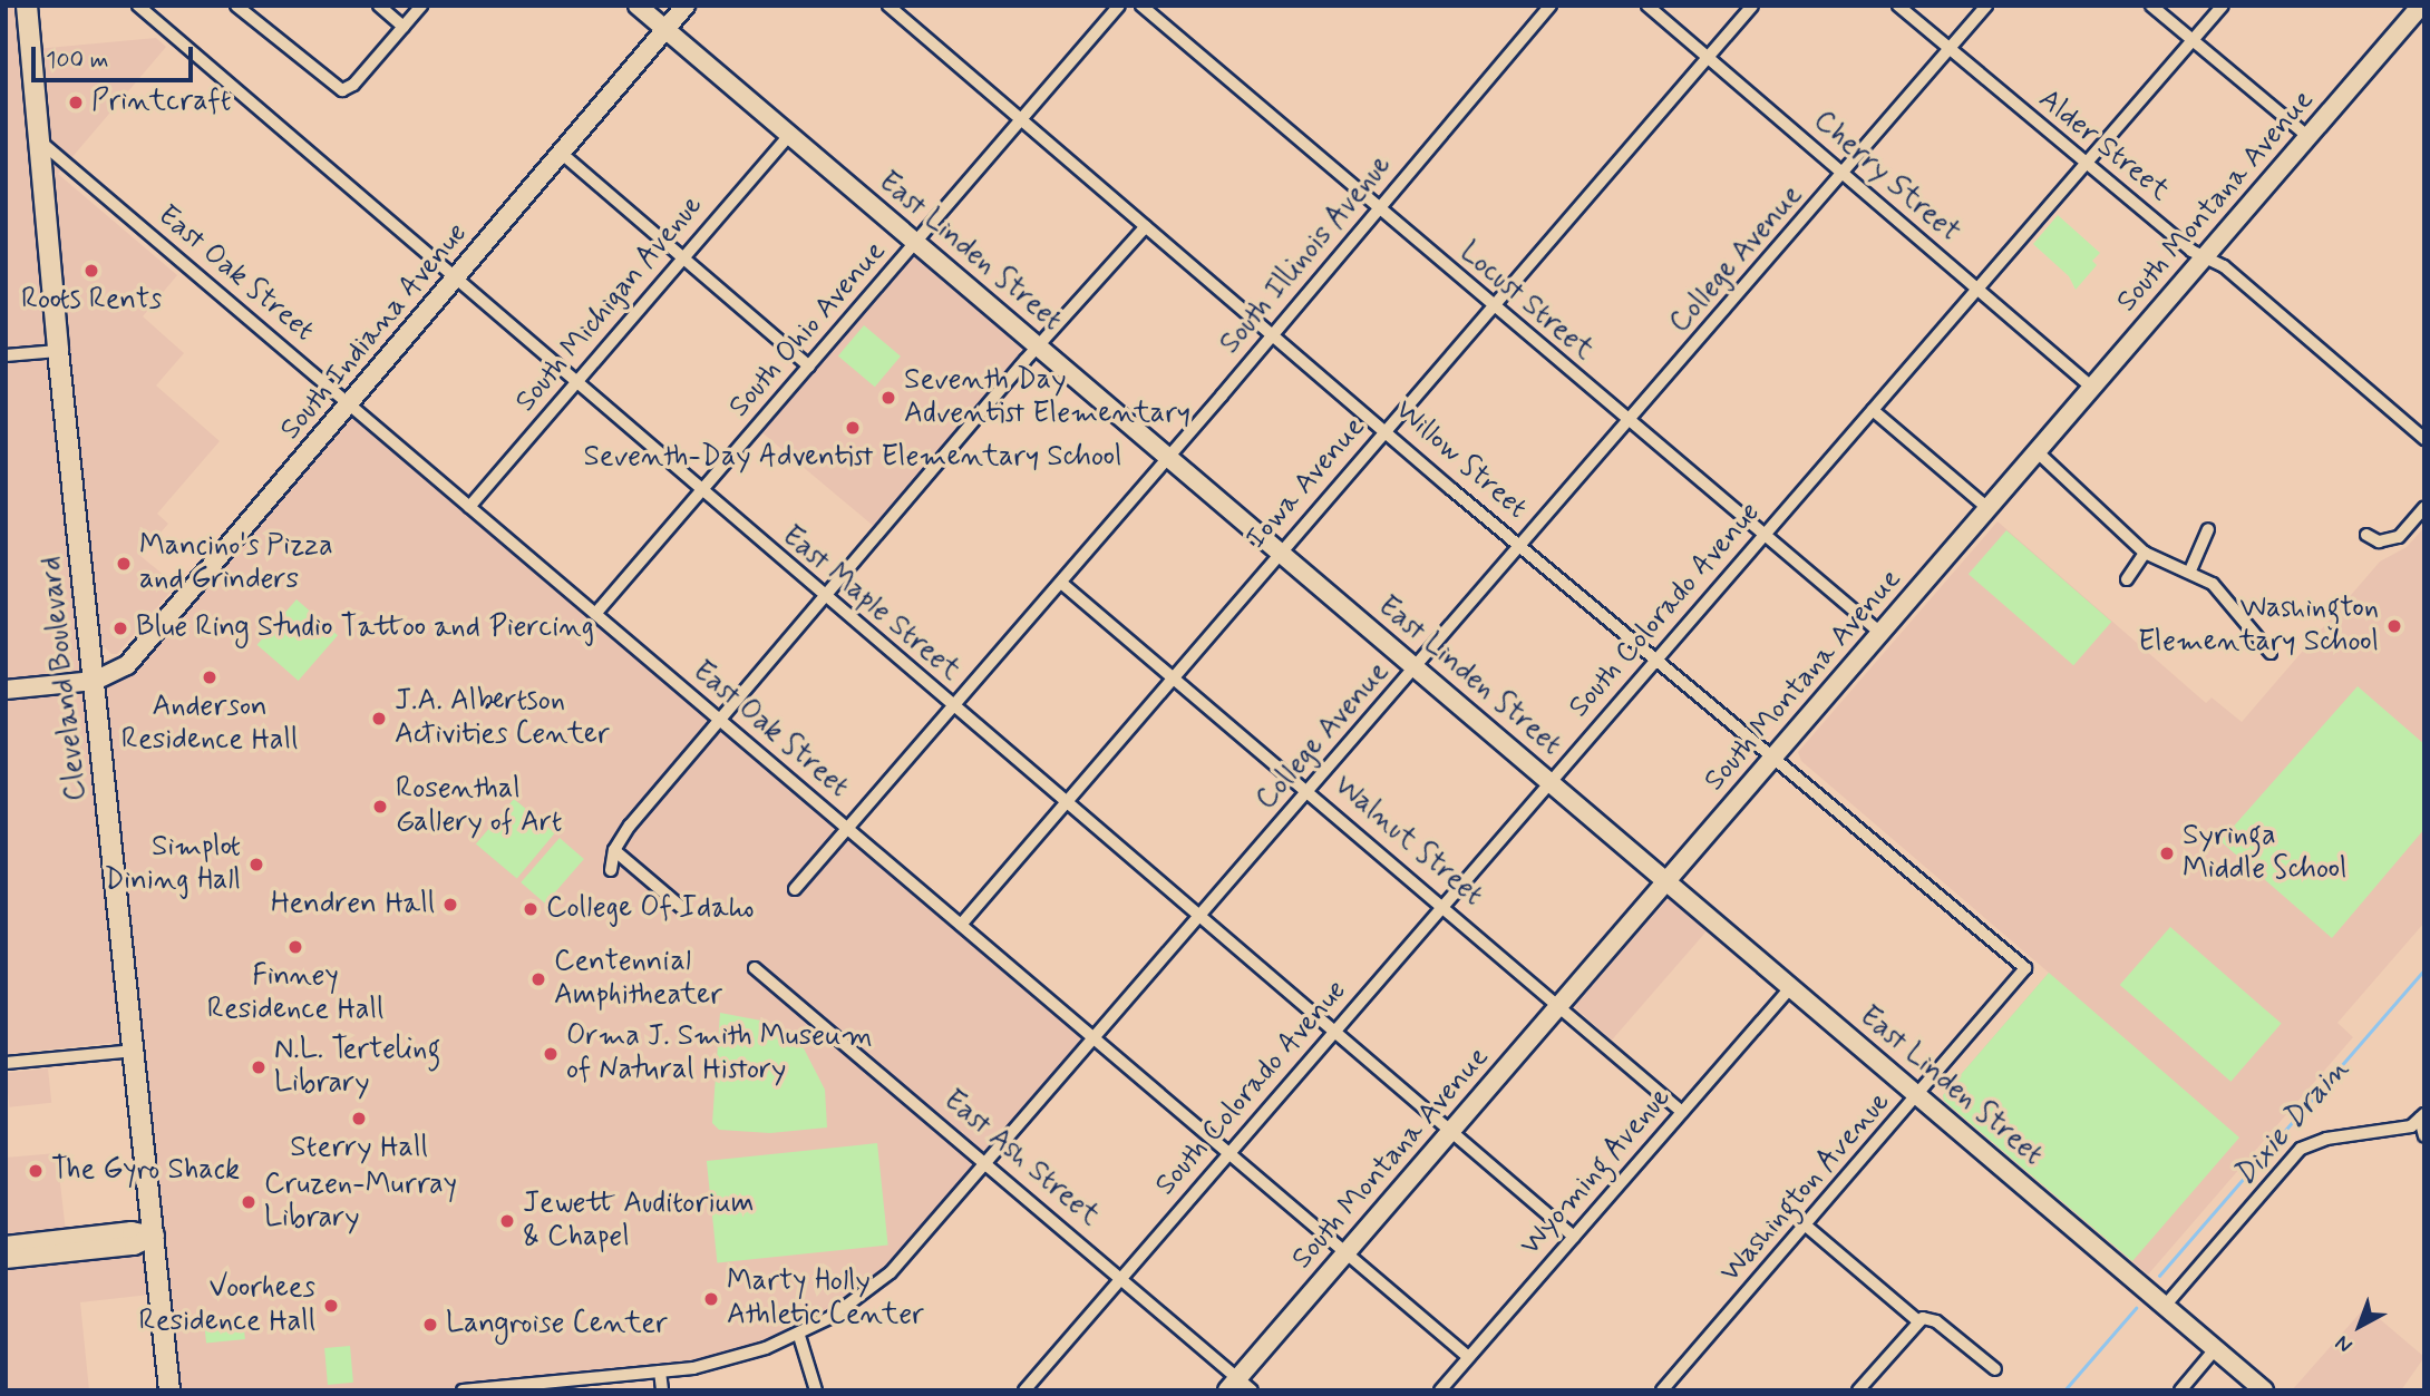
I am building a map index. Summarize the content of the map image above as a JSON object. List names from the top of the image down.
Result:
{
  "streets": {
    "main road": [
      "South Montana Avenue",
      "East Linden Street",
      "South Indiana Avenue",
      "Cleveland Boulevard"
    ],
    "street": [
      "Alder Street",
      "Cherry Street",
      "South Illinois Avenue",
      "College Avenue",
      "East Oak Street",
      "Locust Street",
      "South Michigan Avenue",
      "South Ohio Avenue",
      "Willow Street",
      "Iowa Avenue",
      "East Maple Street",
      "South Colorado Avenue",
      "Walnut Street",
      "East Ash Street",
      "Wyoming Avenue",
      "Washington Avenue"
    ]
  },
  "crossings": [
    ["Alder Street", "South Montana Avenue"],
    ["Alder Street", "College Avenue"],
    ["Alder Street", "South Colorado Avenue"],
    ["Cherry Street", "South Montana Avenue"],
    ["Cherry Street", "College Avenue"],
    ["Cherry Street", "Iowa Avenue"],
    ["Cherry Street", "South Colorado Avenue"],
    ["South Montana Avenue", "East Linden Street"],
    ["South Montana Avenue", "East Oak Street"],
    ["South Montana Avenue", "Locust Street"],
    ["South Montana Avenue", "Willow Street"],
    ["South Montana Avenue", "East Maple Street"],
    ["South Montana Avenue", "Walnut Street"],
    ["South Montana Avenue", "East Ash Street"],
    ["East Linden Street", "South Illinois Avenue"],
    ["East Linden Street", "College Avenue"],
    ["East Linden Street", "South Michigan Avenue"],
    ["East Linden Street", "South Ohio Avenue"],
    ["East Linden Street", "South Indiana Avenue"],
    ["East Linden Street", "Iowa Avenue"],
    ["East Linden Street", "South Colorado Avenue"],
    ["East Linden Street", "Wyoming Avenue"],
    ["East Linden Street", "Washington Avenue"],
    ["South Illinois Avenue", "East Oak Street"],
    ["South Illinois Avenue", "Locust Street"],
    ["South Illinois Avenue", "Willow Street"],
    ["South Illinois Avenue", "East Maple Street"],
    ["South Illinois Avenue", "Walnut Street"],
    ["College Avenue", "East Oak Street"],
    ["College Avenue", "Locust Street"],
    ["College Avenue", "Willow Street"],
    ["College Avenue", "East Maple Street"],
    ["College Avenue", "Walnut Street"],
    ["College Avenue", "East Ash Street"],
    ["East Oak Street", "South Michigan Avenue"],
    ["East Oak Street", "South Ohio Avenue"],
    ["East Oak Street", "South Indiana Avenue"],
    ["East Oak Street", "Iowa Avenue"],
    ["East Oak Street", "South Colorado Avenue"],
    ["East Oak Street", "Cleveland Boulevard"],
    ["East Oak Street", "Wyoming Avenue"],
    ["Locust Street", "Iowa Avenue"],
    ["Locust Street", "South Colorado Avenue"],
    ["South Michigan Avenue", "East Maple Street"],
    ["South Ohio Avenue", "Willow Street"],
    ["South Ohio Avenue", "East Maple Street"],
    ["South Indiana Avenue", "East Maple Street"],
    ["South Indiana Avenue", "Cleveland Boulevard"],
    ["Willow Street", "Iowa Avenue"],
    ["Willow Street", "South Colorado Avenue"],
    ["Willow Street", "Washington Avenue"],
    ["Iowa Avenue", "East Maple Street"],
    ["Iowa Avenue", "Walnut Street"],
    ["East Maple Street", "South Colorado Avenue"],
    ["East Maple Street", "Wyoming Avenue"],
    ["South Colorado Avenue", "Walnut Street"],
    ["South Colorado Avenue", "East Ash Street"],
    ["Walnut Street", "Wyoming Avenue"]
  ],
  "water": ["Dixie Drain"],
  "places": [
    "Printcraft",
    "Roots Rents",
    "Seventh Day Adventist Elementary",
    "Seventh-Day Adventist Elementary School",
    "Mancino's Pizza and Grinders",
    "Washington Elementary School",
    "Blue Ring Studio Tattoo and Piercing",
    "Anderson Residence Hall",
    "J.A. Albertson Activities Center",
    "Rosenthal Gallery of Art",
    "Syringa Middle School",
    "Simplot Dining Hall",
    "Hendren Hall",
    "College Of Idaho",
    "Finney Residence Hall",
    "Centennial Amphitheater",
    "Orma J. Smith Museum of Natural History",
    "N.L. Terteling Library",
    "Sterry Hall",
    "The Gyro Shack",
    "Cruzen-Murray Library",
    "Jewett Auditorium & Chapel",
    "Marty Holly Athletic Center",
    "Voorhees Residence Hall",
    "Langroise Center"
  ],
  "scale_bar": "100 m",
  "north": "bottom left"
}
